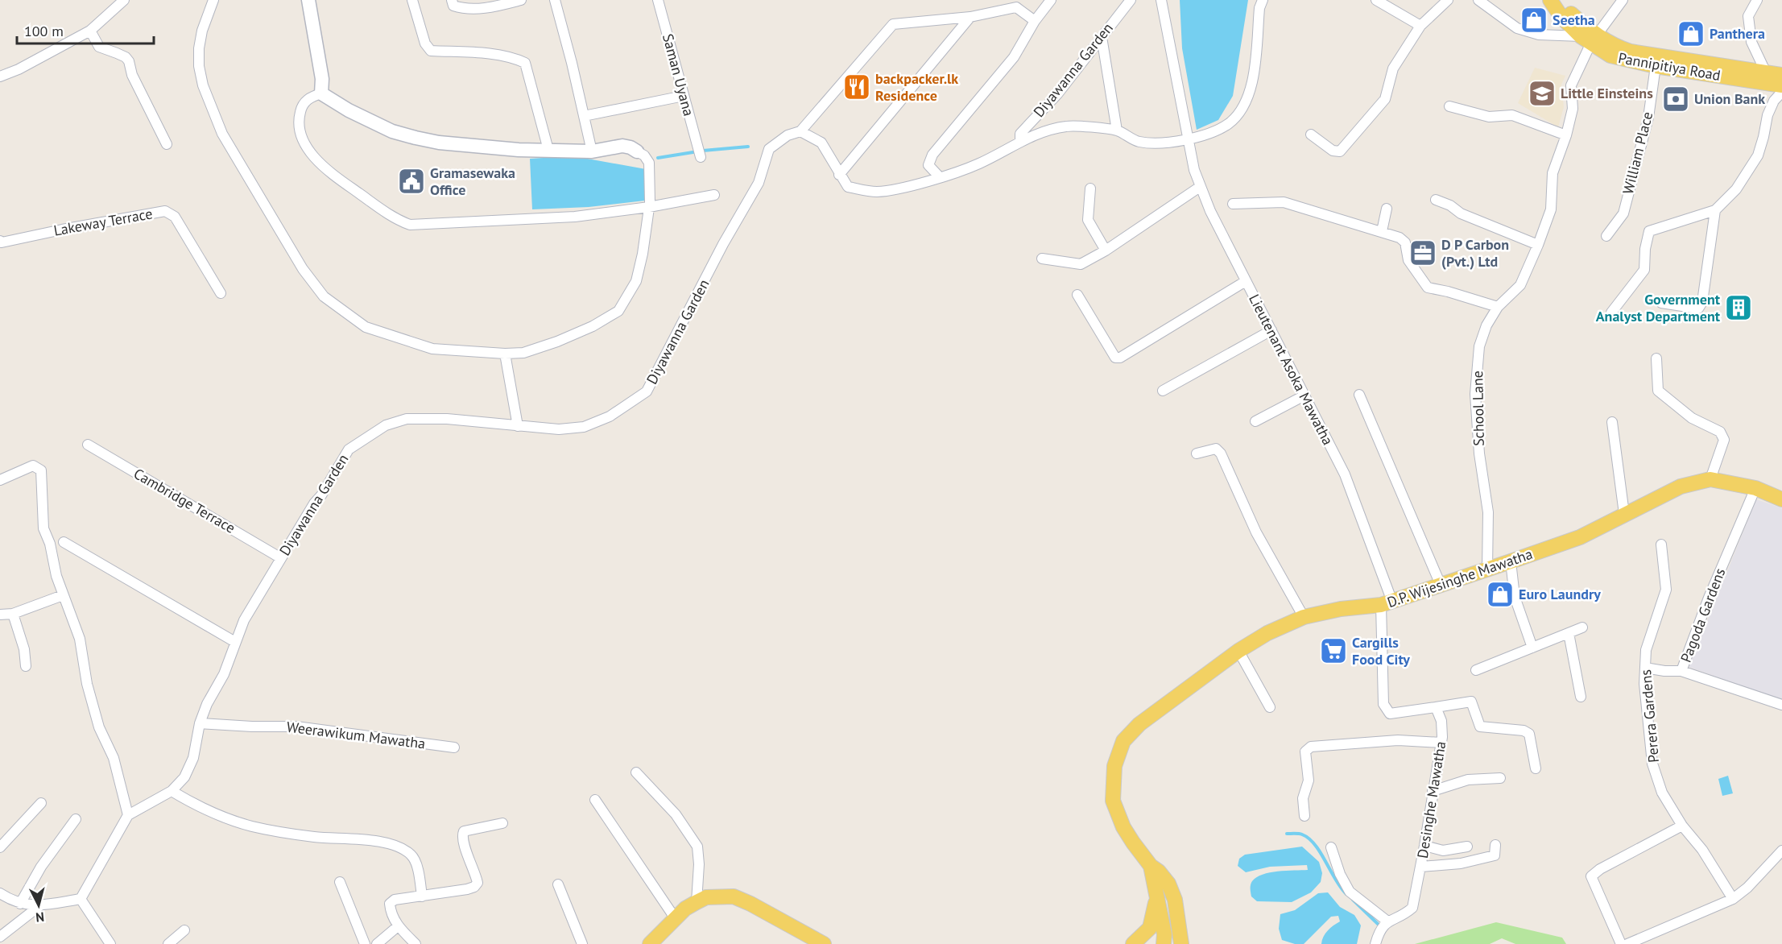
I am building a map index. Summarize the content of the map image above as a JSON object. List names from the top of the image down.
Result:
{
  "streets": {
    "main road": ["Pannipitiya Road", "D.P. Wijesinghe Mawatha"],
    "street": [
      "Diyawanna Garden",
      "Saman Uyana",
      "William Place",
      "Lakeway Terrace",
      "Lieutenant Asoka Mawatha",
      "School Lane",
      "Cambridge Terrace",
      "Pagoda Gardens",
      "Perera Gardens",
      "Weerawikum Mawatha",
      "Desinghe Mawatha"
    ]
  },
  "crossings": [
    ["Pannipitiya Road", "William Place"],
    ["Pannipitiya Road", "School Lane"],
    ["Diyawanna Garden", "Lieutenant Asoka Mawatha"],
    ["Diyawanna Garden", "Cambridge Terrace"],
    ["Diyawanna Garden", "Weerawikum Mawatha"],
    ["Lieutenant Asoka Mawatha", "D.P. Wijesinghe Mawatha"],
    ["School Lane", "D.P. Wijesinghe Mawatha"],
    ["D.P. Wijesinghe Mawatha", "Pagoda Gardens"]
  ],
  "places": {
    "shop": ["Seetha", "Panthera", "Euro Laundry"],
    "restaurant": ["backpacker.lk Residence"],
    "school or university": ["Little Einsteins"],
    "bank": ["Union Bank"],
    "public building": ["Gramasewaka Office"],
    "office": ["D P Carbon (Pvt.) Ltd"],
    "building": ["Government Analyst Department"],
    "supermarket": ["Cargills Food City"]
  },
  "scale_bar": "100 m",
  "north": "bottom"
}
